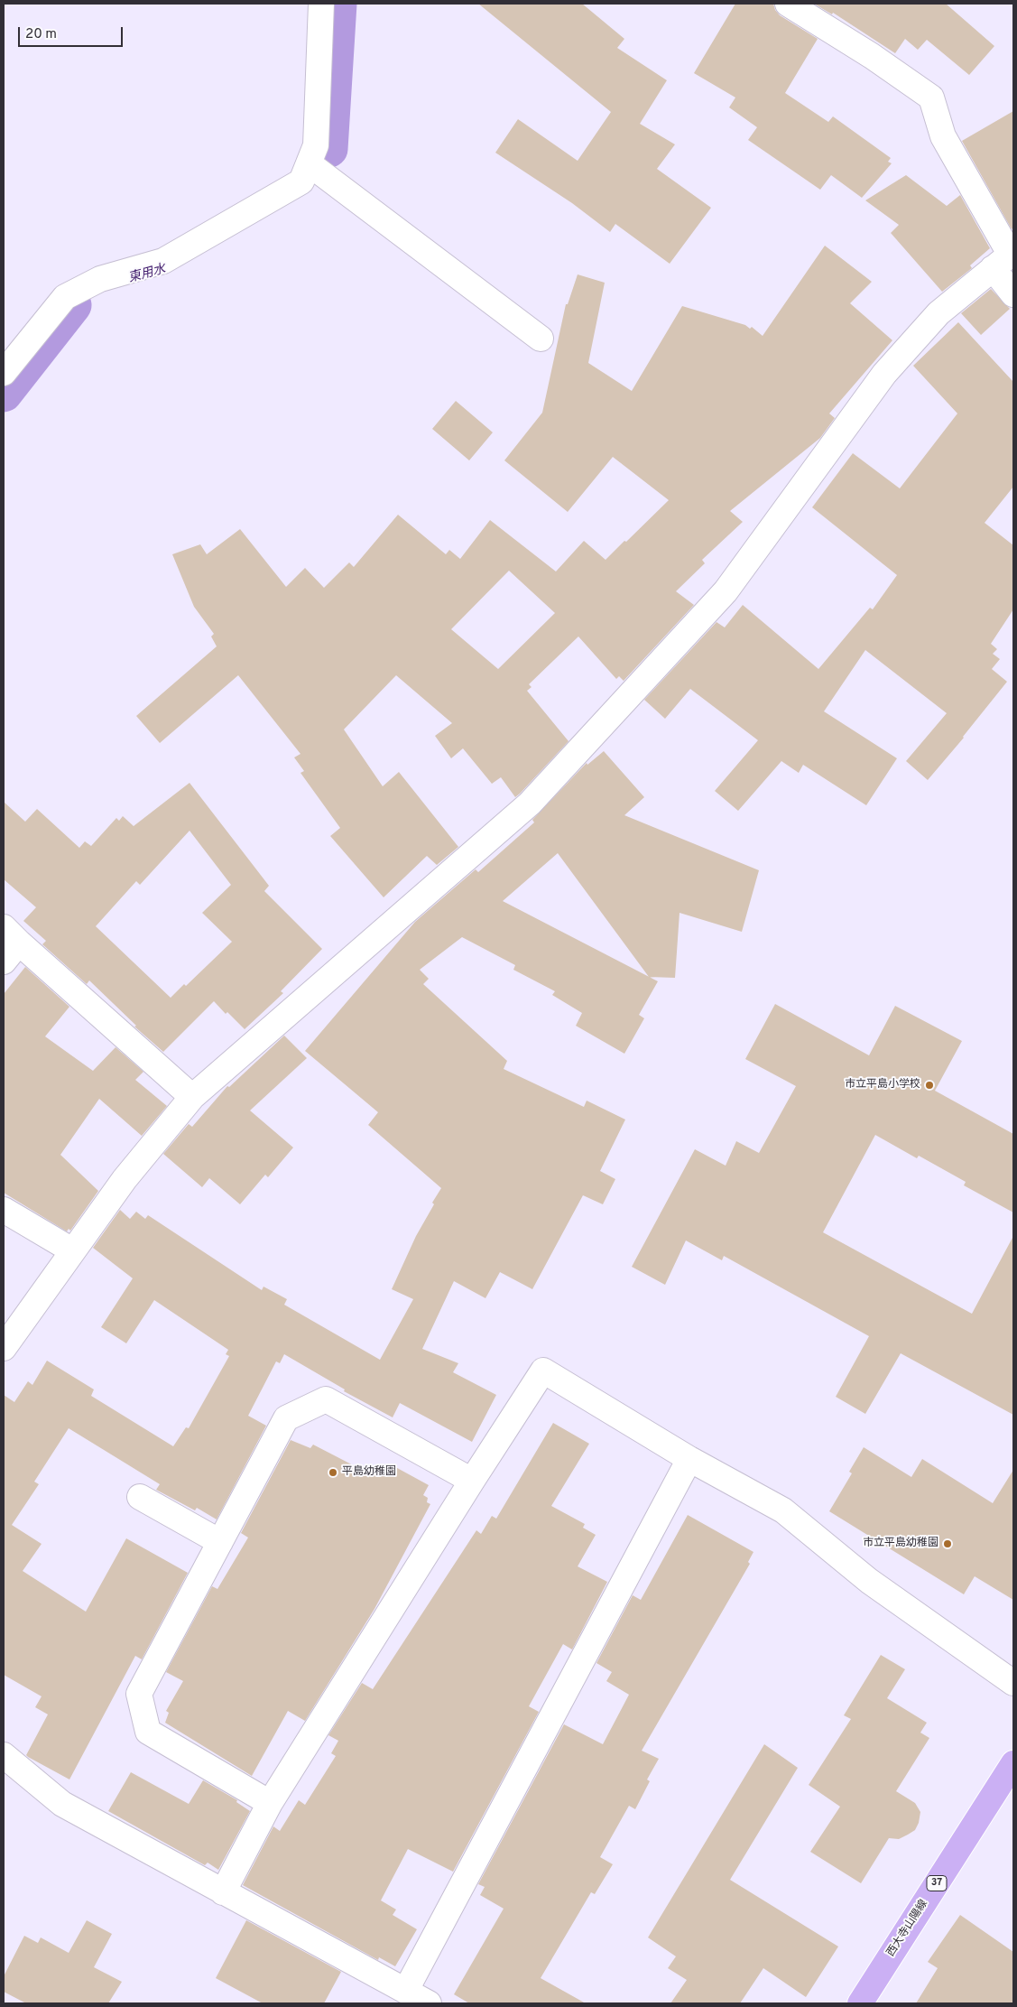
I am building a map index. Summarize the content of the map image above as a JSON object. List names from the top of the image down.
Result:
{
  "streets": {
    "main road": ["37", "西大寺山陽線"]
  },
  "water": ["東用水"],
  "places": ["市立平島小学校", "平島幼稚園", "市立平島幼稚園"],
  "scale_bar": "20 m"
}
